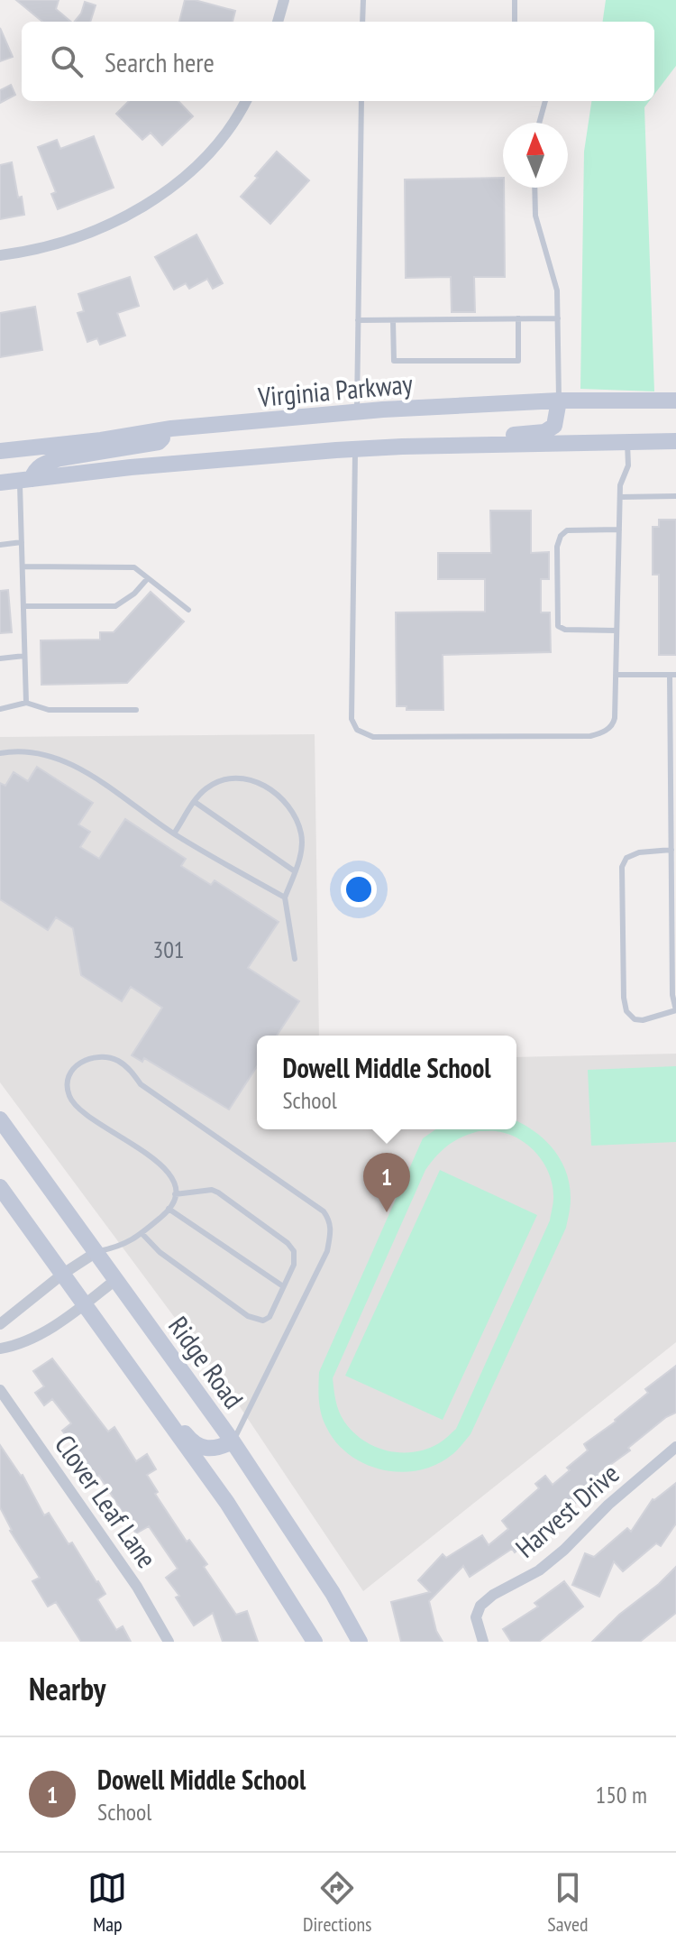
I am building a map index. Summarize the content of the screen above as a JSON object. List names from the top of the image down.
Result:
{
  "streets": {
    "main road": ["Virginia Parkway", "Ridge Road"],
    "street": ["Clover Leaf Lane", "Harvest Drive"]
  },
  "house_numbers": ["301"],
  "north": "top",
  "page": {
    "search": "Search here",
    "popup": ["Dowell Middle School", "School"],
    "pins": "1",
    "heading": "Nearby",
    "list": [
      {
        "mark": "1",
        "name": "Dowell Middle School",
        "note": "School",
        "value": "150 m"
      }
    ],
    "nav": ["Map", "Directions", "Saved"]
  }
}
